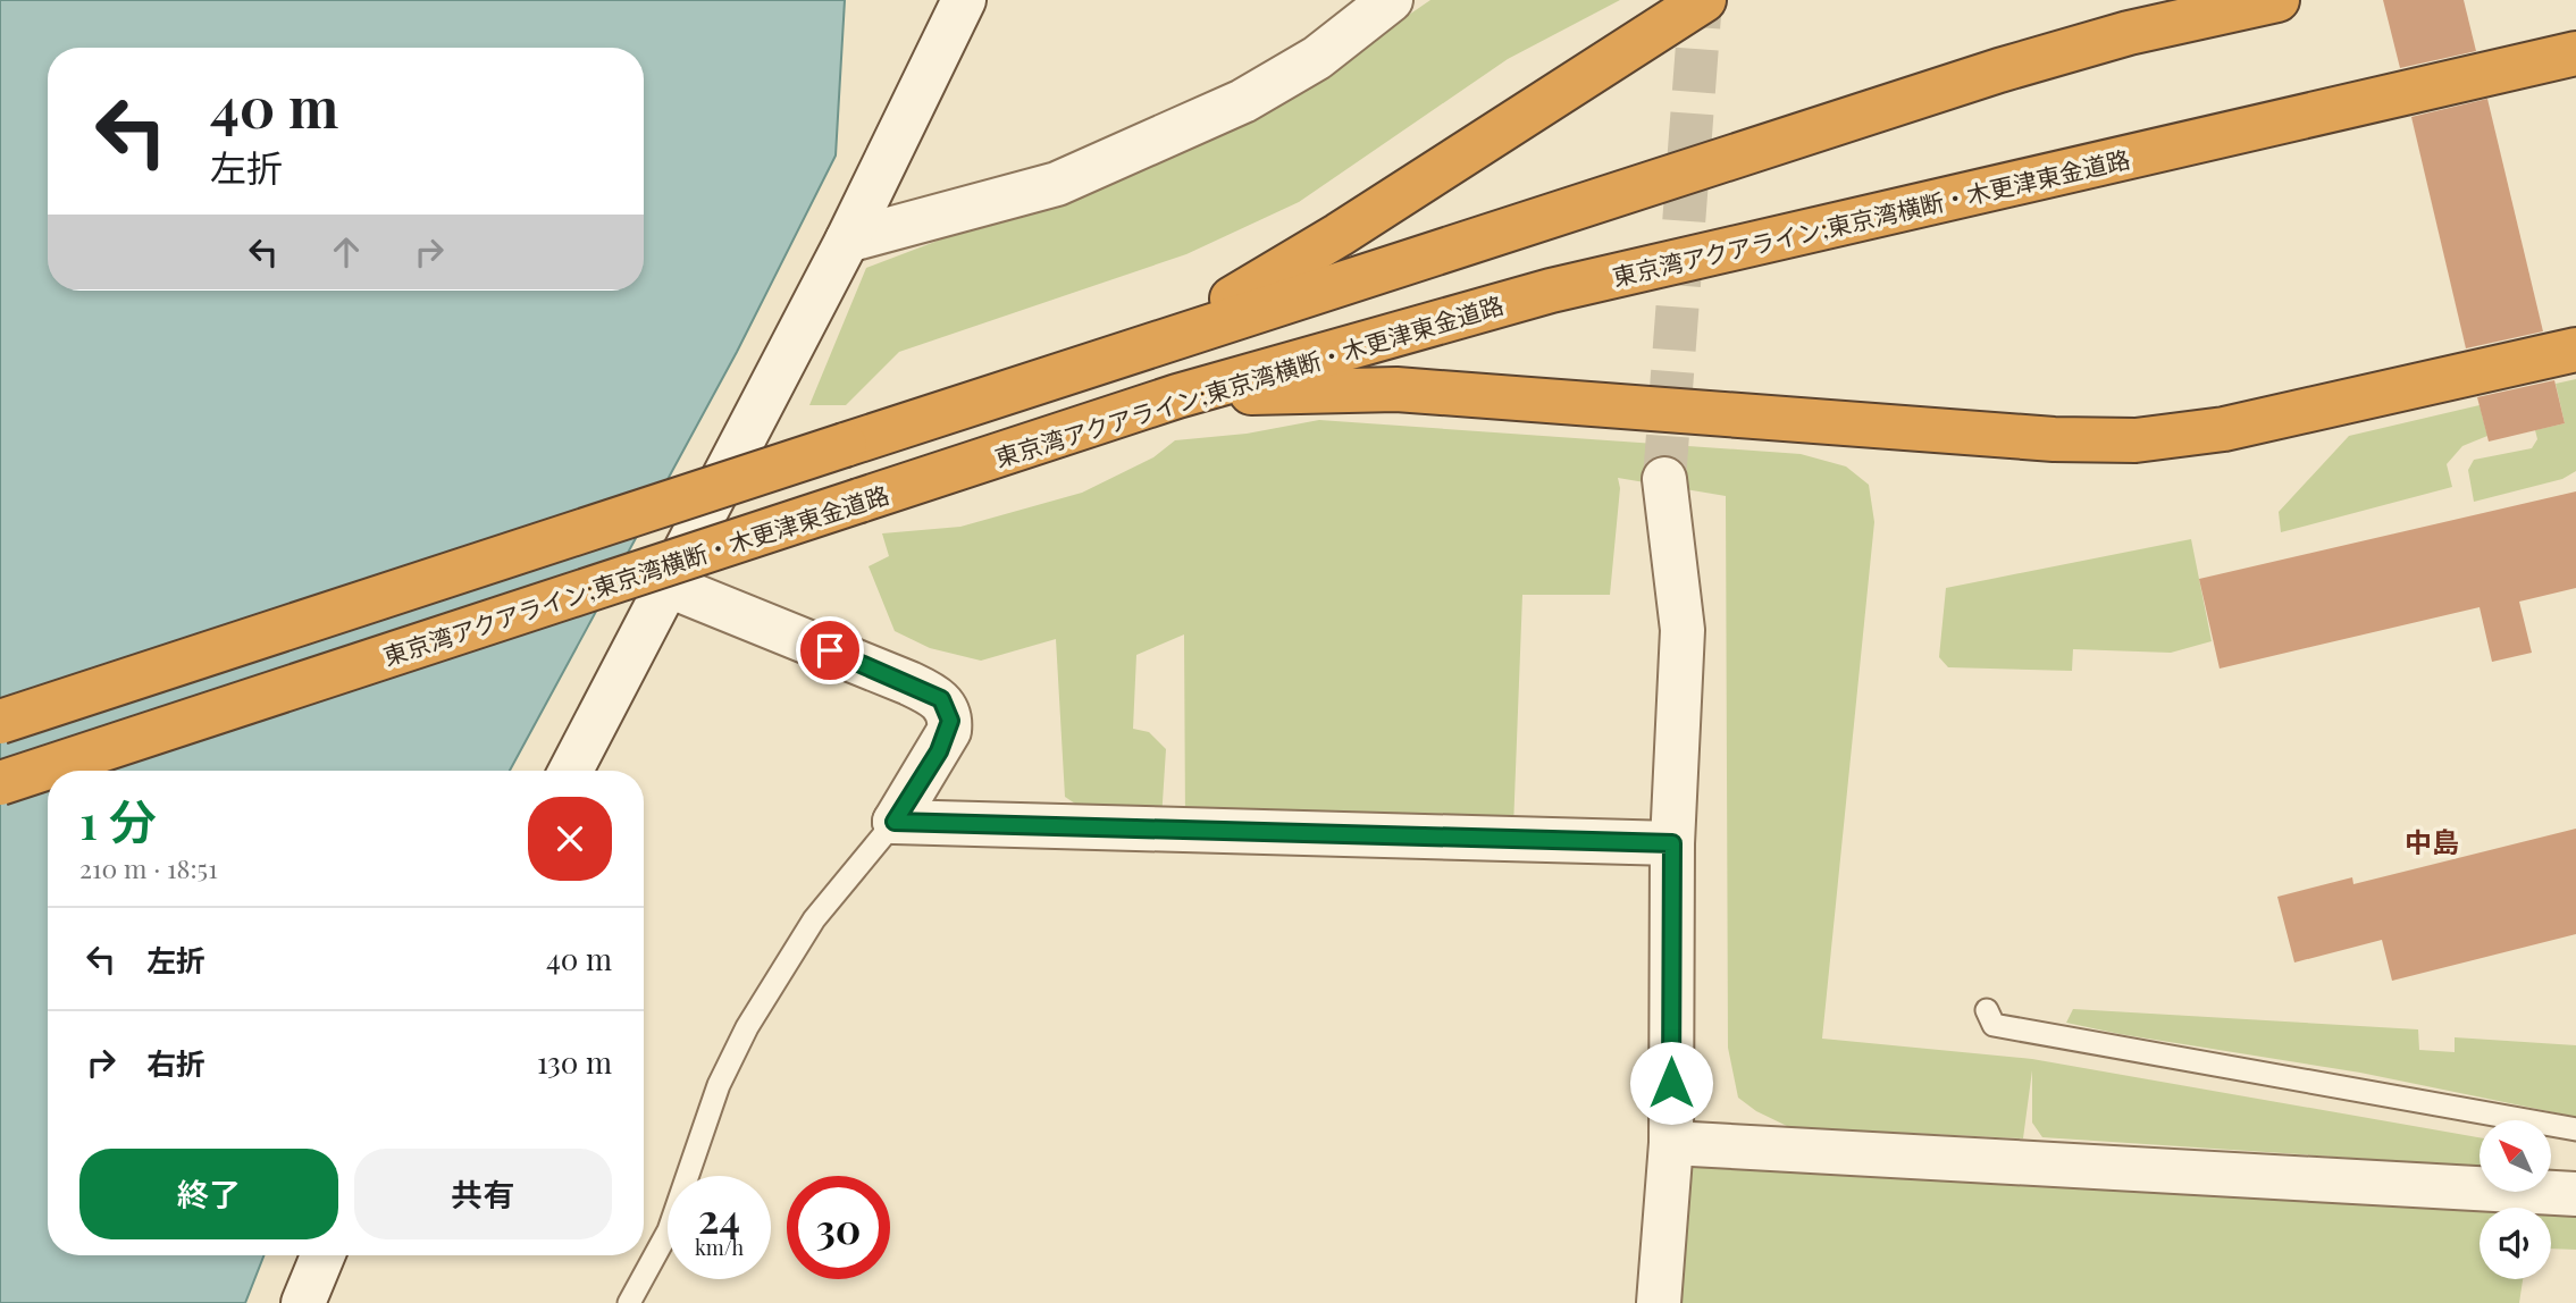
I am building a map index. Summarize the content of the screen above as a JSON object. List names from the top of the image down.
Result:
{
  "streets": {
    "highway": ["東京湾アクアライン;東京湾横断・木更津東金道路"]
  },
  "districts": ["中島"],
  "north": "top left",
  "page": {
    "turn": ["40 m", "左折"],
    "heading": ["1 分", "210 m · 18:51"],
    "list": [
      {
        "name": "左折",
        "value": "40 m"
      },
      {
        "name": "右折",
        "value": "130 m"
      }
    ],
    "buttons": ["終了", "共有"],
    "speed": "24 km/h",
    "limit": "30"
  }
}
